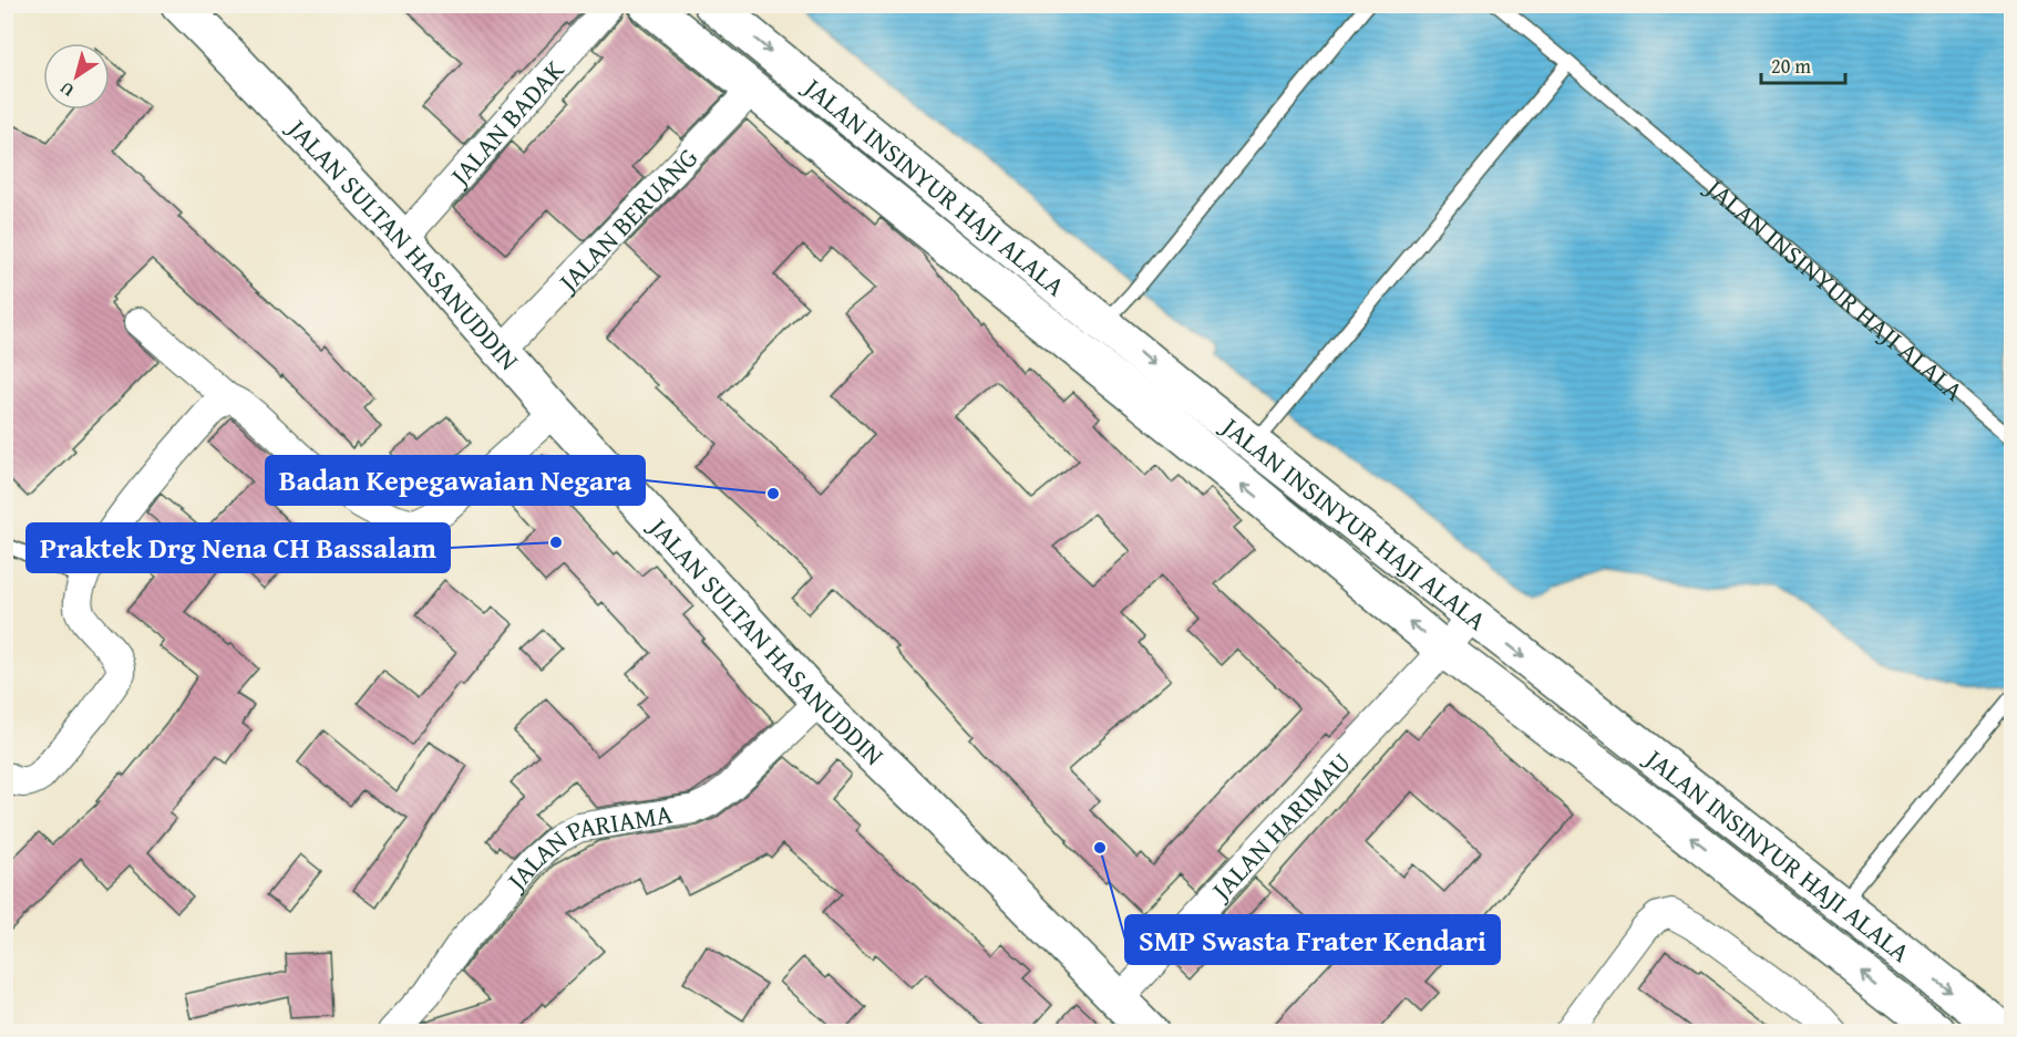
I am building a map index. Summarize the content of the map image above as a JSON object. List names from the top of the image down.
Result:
{
  "streets": {
    "main road": ["JALAN INSINYUR HAJI ALALA", "JALAN SULTAN HASANUDDIN"],
    "street": [
      "JALAN BADAK",
      "JALAN BERUANG",
      "JALAN HARIMAU",
      "JALAN PARIAMA"
    ]
  },
  "crossings": [
    ["JALAN BADAK", "JALAN SULTAN HASANUDDIN"],
    ["JALAN INSINYUR HAJI ALALA", "JALAN BERUANG"],
    ["JALAN INSINYUR HAJI ALALA", "JALAN HARIMAU"],
    ["JALAN BERUANG", "JALAN SULTAN HASANUDDIN"],
    ["JALAN SULTAN HASANUDDIN", "JALAN HARIMAU"],
    ["JALAN SULTAN HASANUDDIN", "JALAN PARIAMA"]
  ],
  "places": ["Badan Kepegawaian Negara", "Praktek Drg Nena CH Bassalam", "SMP Swasta Frater Kendari"],
  "scale_bar": "20 m",
  "north": "bottom left"
}
